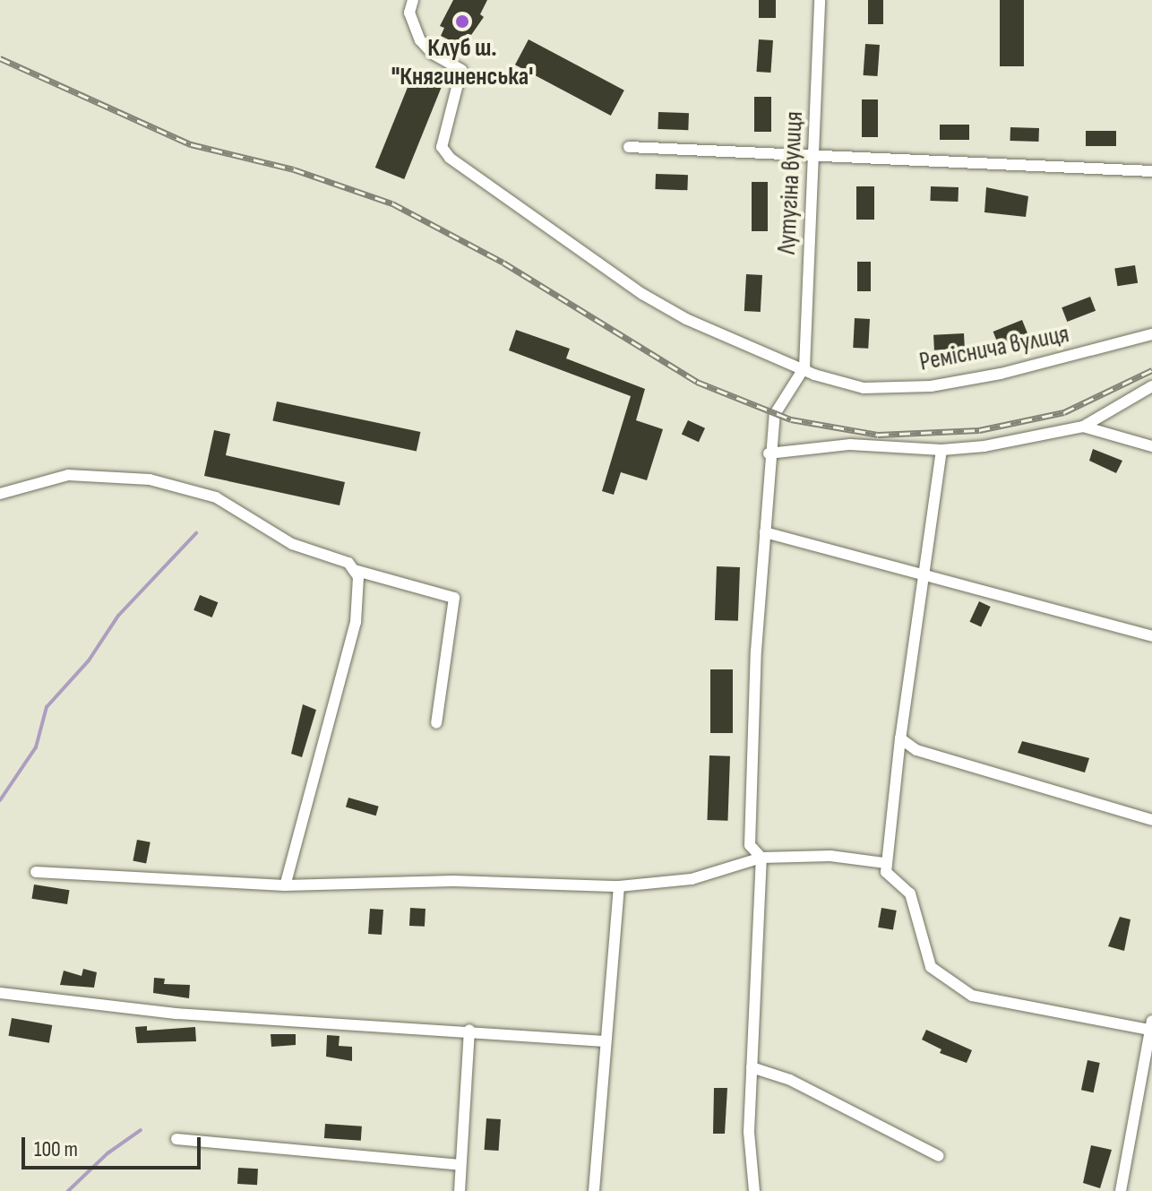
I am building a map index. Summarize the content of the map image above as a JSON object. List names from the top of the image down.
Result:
{
  "streets": {
    "street": ["Лутугіна вулиця", "Реміснича вулиця"]
  },
  "crossings": [
    ["Лутугіна вулиця", "Реміснича вулиця"]
  ],
  "places": ["Клуб ш. \"Княгиненська'"],
  "scale_bar": "100 m"
}
